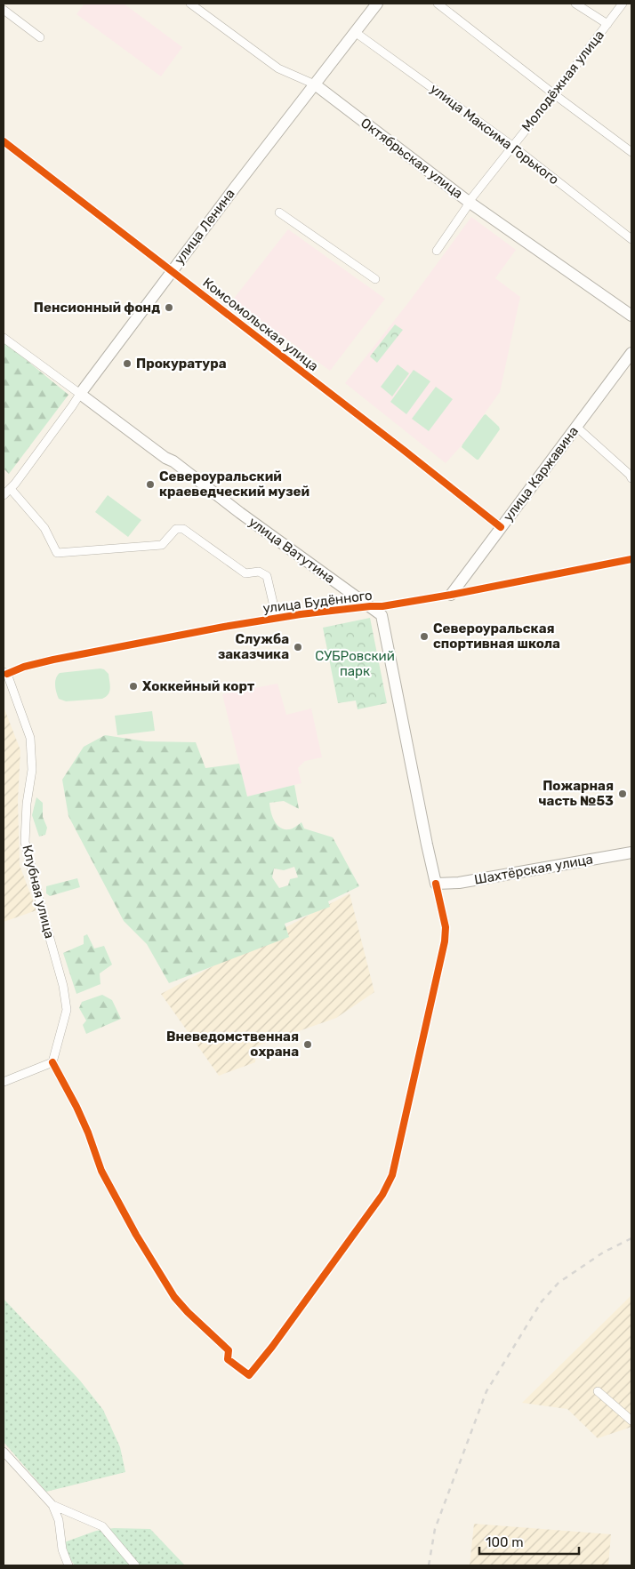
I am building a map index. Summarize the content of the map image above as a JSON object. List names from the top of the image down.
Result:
{
  "streets": {
    "main road": [
      "Октябрьская улица",
      "улица Ленина",
      "улица Каржавина",
      "улица Ватутина",
      "Шахтёрская улица"
    ],
    "street": [
      "Молодёжная улица",
      "улица Максима Горького",
      "Комсомольская улица",
      "улица Будённого",
      "Клубная улица"
    ]
  },
  "crossings": [
    ["Молодёжная улица", "улица Максима Горького"],
    ["Молодёжная улица", "Октябрьская улица"],
    ["улица Максима Горького", "улица Ленина"],
    ["Октябрьская улица", "улица Ленина"],
    ["улица Ленина", "Комсомольская улица"],
    ["улица Ленина", "улица Ватутина"],
    ["Комсомольская улица", "улица Каржавина"],
    ["улица Каржавина", "улица Будённого"],
    ["улица Ватутина", "улица Будённого"],
    ["улица Ватутина", "Шахтёрская улица"],
    ["улица Будённого", "Клубная улица"]
  ],
  "parks": ["СУБРовский парк"],
  "places": [
    "Пенсионный фонд",
    "Прокуратура",
    "Североуральский краеведческий музей",
    "Североуральская спортивная школа",
    "Служба заказчика",
    "Хоккейный корт",
    "Пожарная часть №53",
    "Вневедомственная охрана"
  ],
  "scale_bar": "100 m"
}
